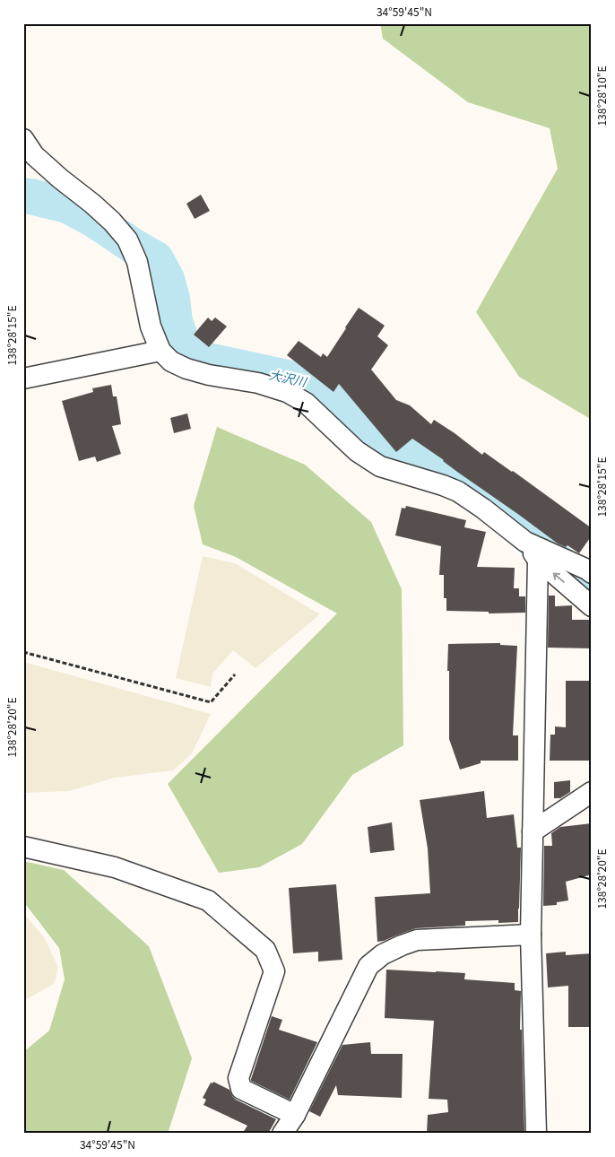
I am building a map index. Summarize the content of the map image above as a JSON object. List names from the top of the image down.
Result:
{
  "water": ["大沢川"],
  "coordinates": [
    "34°59'45\"N",
    "138°28'10\"E",
    "138°28'15\"E",
    "138°28'20\"E"
  ]
}
